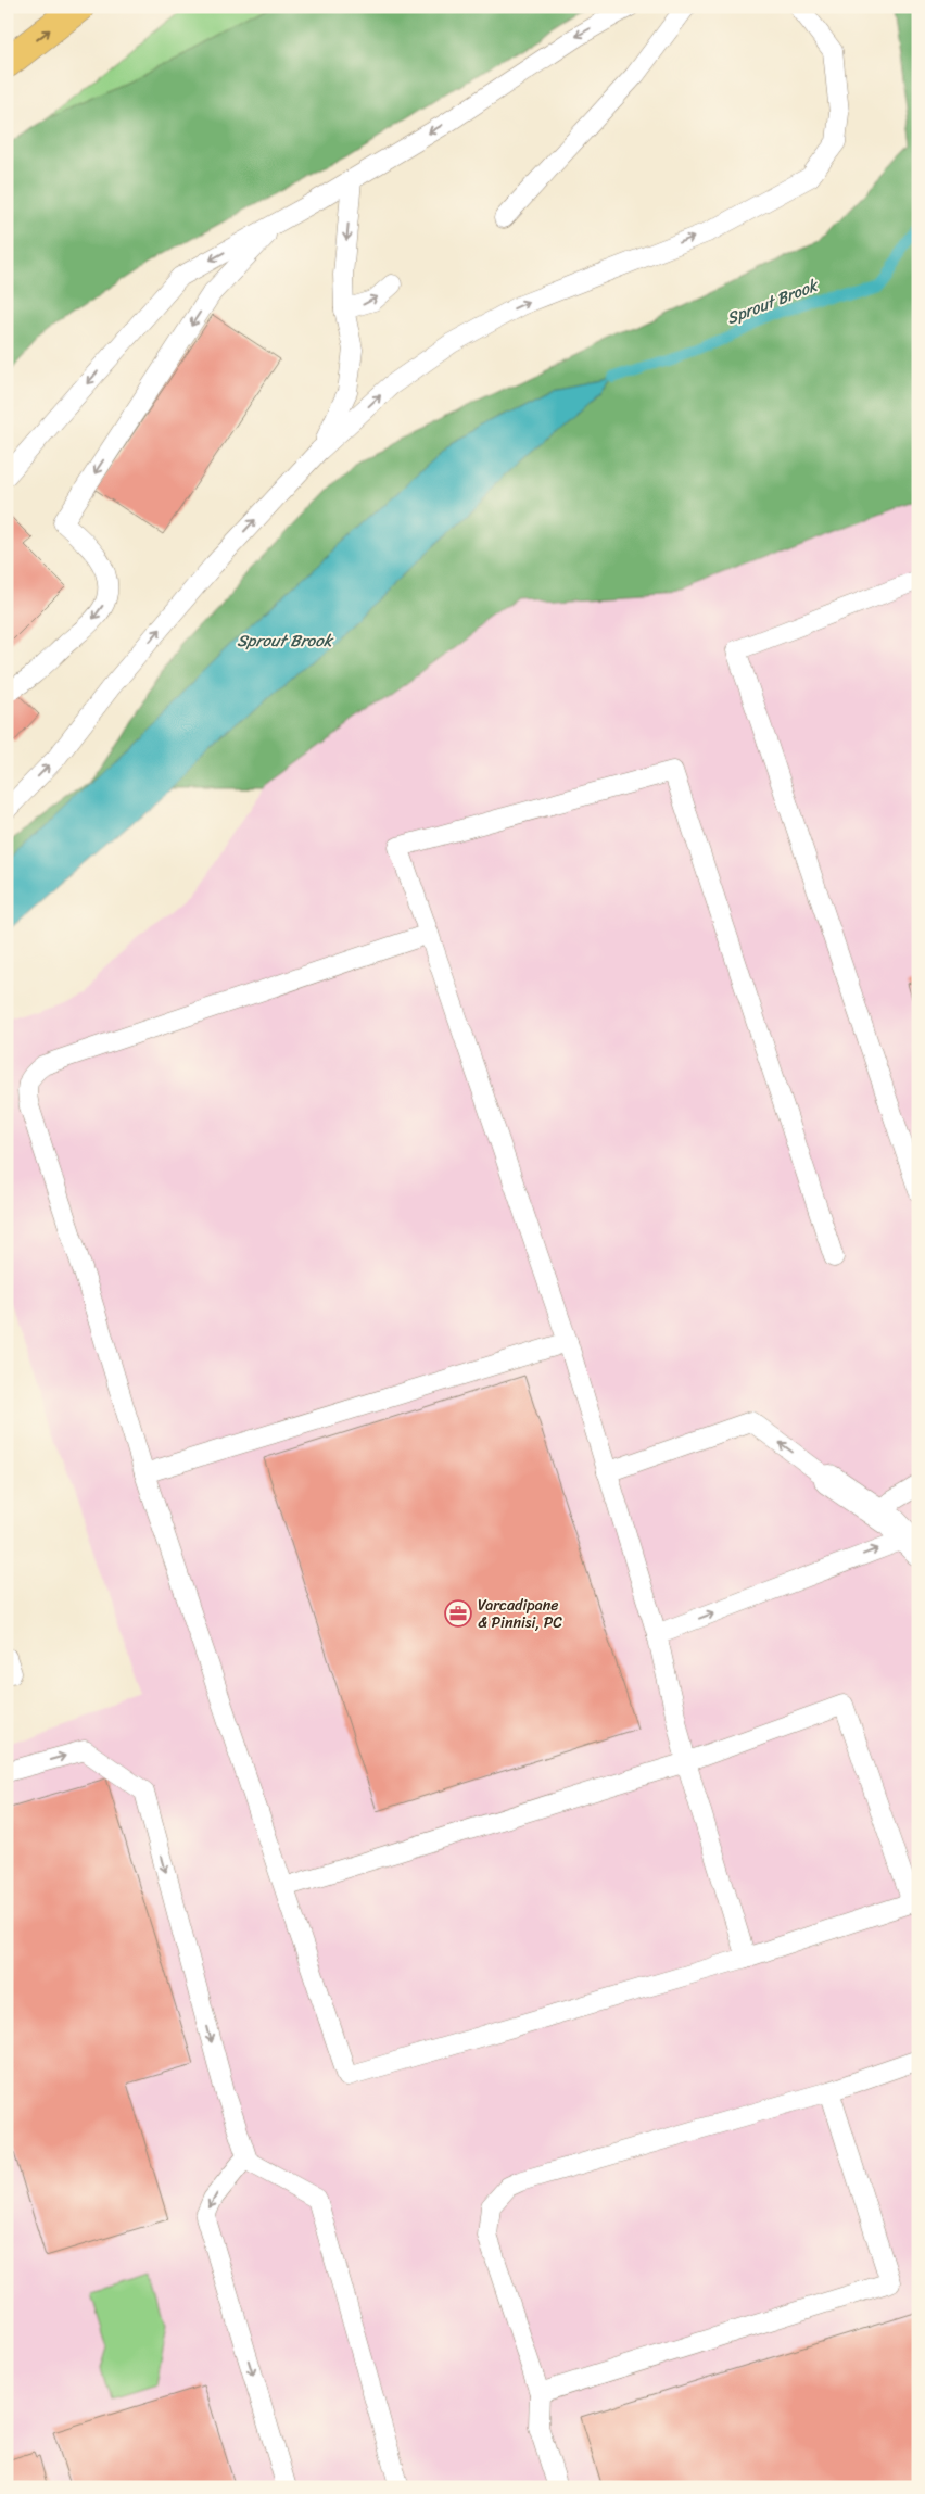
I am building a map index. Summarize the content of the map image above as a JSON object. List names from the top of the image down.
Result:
{
  "water": ["Sprout Brook"],
  "places": {
    "office": ["Varcadipane & Pinnisi, PC"]
  }
}
